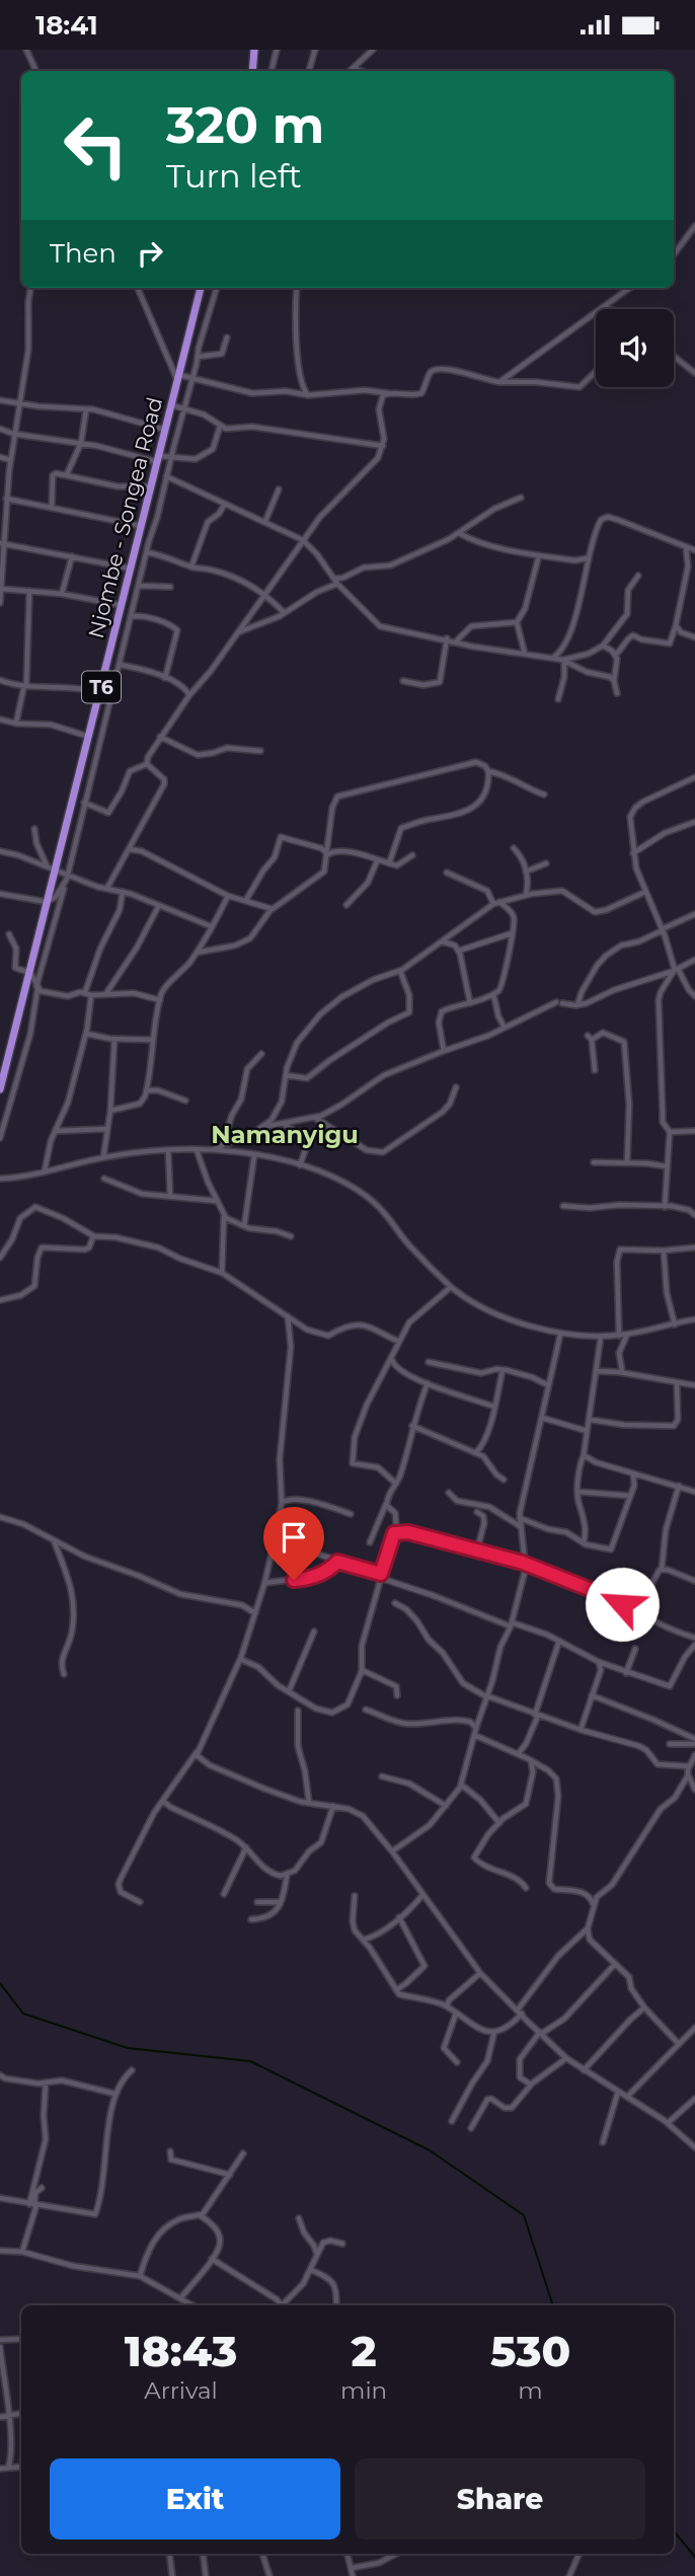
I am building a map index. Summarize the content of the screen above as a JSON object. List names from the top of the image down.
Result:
{
  "streets": {
    "highway": ["Njombe - Songea Road", "T6"]
  },
  "districts": ["Namanyigu"],
  "page": {
    "status": "18:41",
    "turn": ["320 m", "Turn left"],
    "then": "Then",
    "eta": [
      "18:43",
      "Arrival",
      "2",
      "min",
      "530",
      "m"
    ],
    "buttons": ["Exit", "Share"]
  }
}
